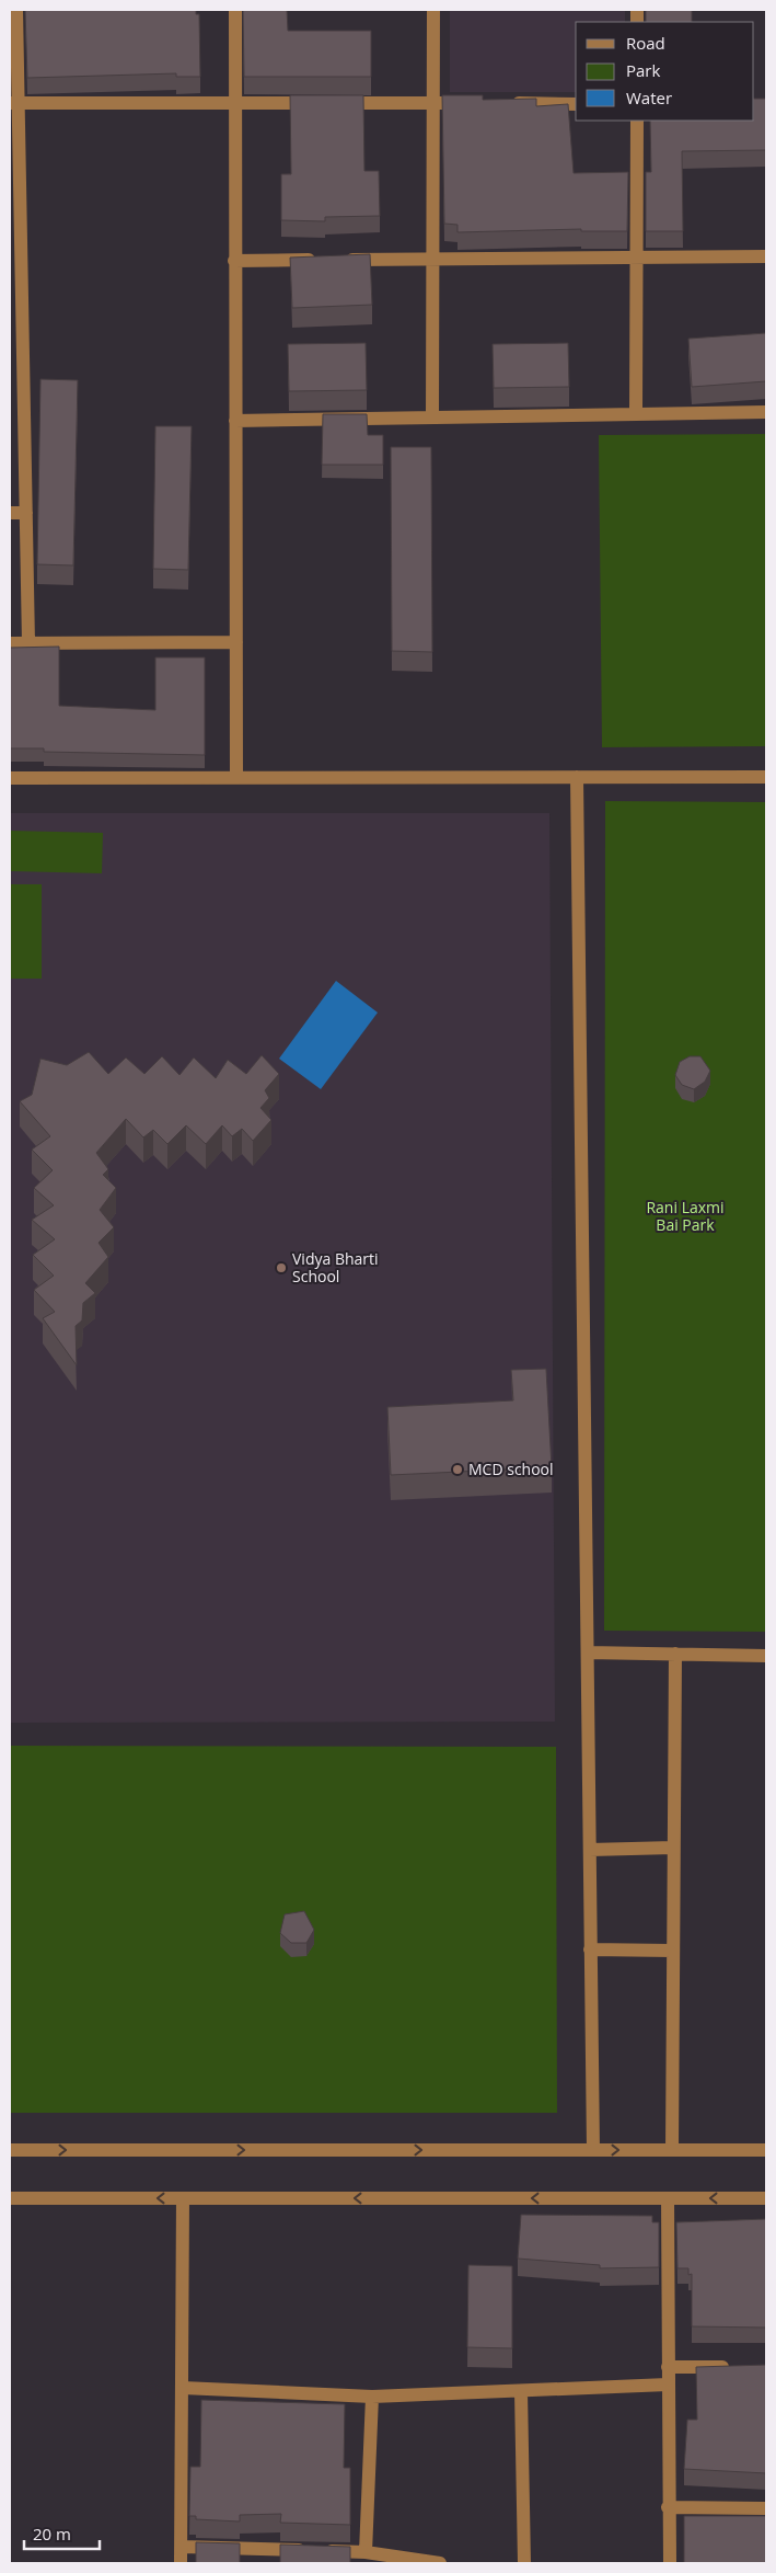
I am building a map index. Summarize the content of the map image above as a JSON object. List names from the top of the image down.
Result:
{
  "parks": ["Rani Laxmi Bai Park"],
  "places": ["Vidya Bharti School", "MCD school"],
  "legend": ["Road", "Park", "Water"],
  "scale_bar": "20 m"
}
